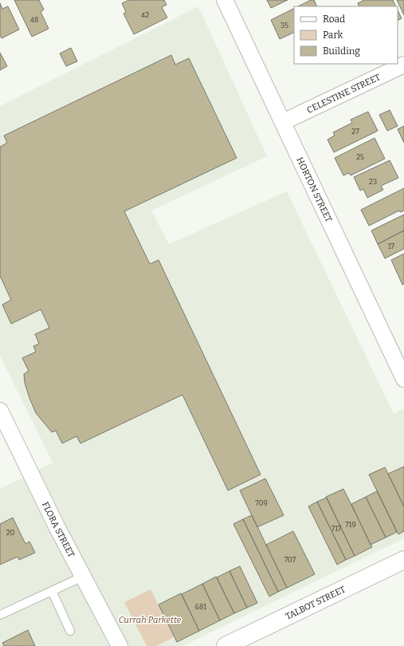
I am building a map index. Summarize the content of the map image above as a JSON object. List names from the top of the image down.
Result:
{
  "streets": {
    "main road": ["TALBOT STREET"],
    "street": ["CELESTINE STREET", "HORTON STREET", "FLORA STREET"]
  },
  "crossings": [
    ["CELESTINE STREET", "HORTON STREET"]
  ],
  "parks": ["Currah Parkette"],
  "house_numbers": [
    "42",
    "48",
    "35",
    "27",
    "25",
    "23",
    "17",
    "709",
    "719",
    "717",
    "20",
    "707",
    "681"
  ],
  "legend": ["Road", "Park", "Building"]
}
